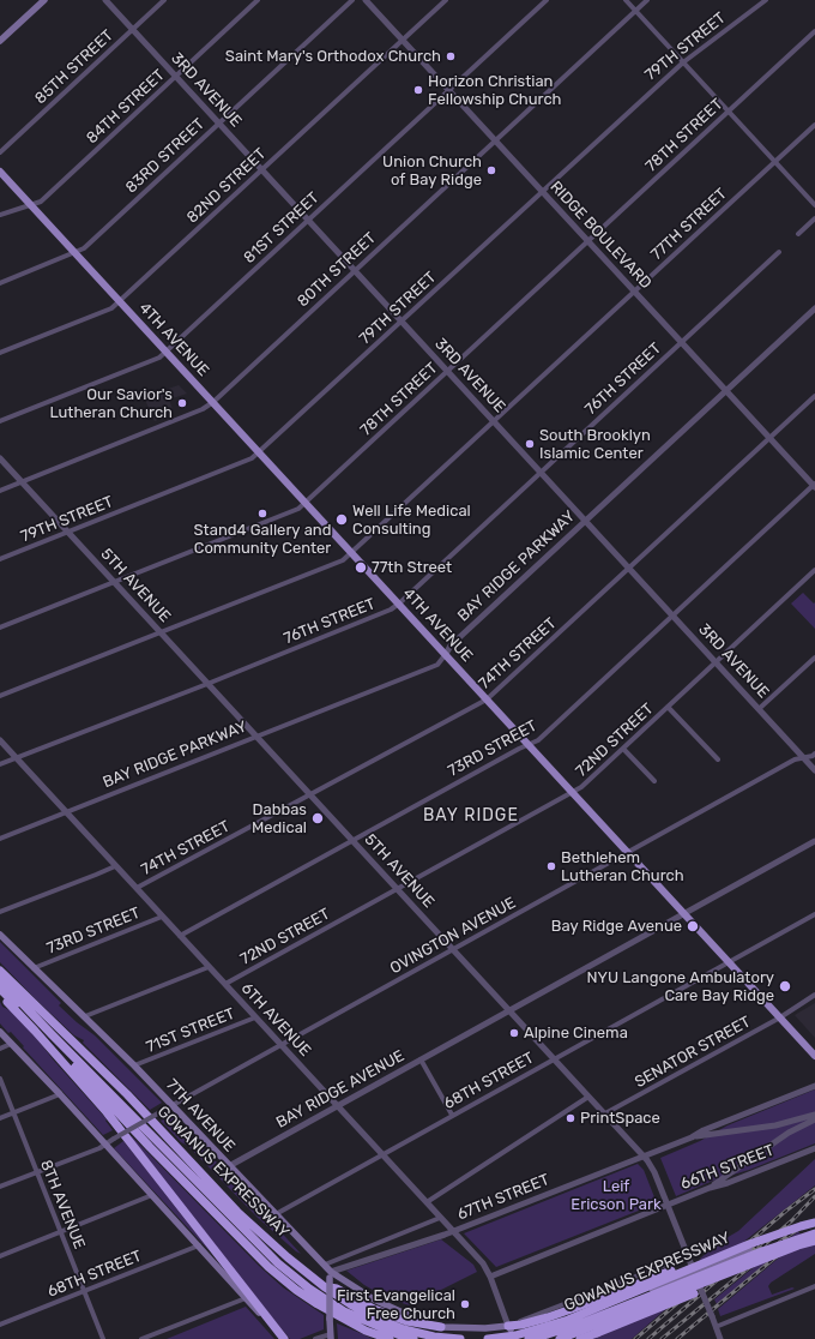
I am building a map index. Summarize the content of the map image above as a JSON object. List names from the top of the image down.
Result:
{
  "streets": {
    "highway": ["GOWANUS EXPRESSWAY"],
    "main road": ["4TH AVENUE", "7TH AVENUE"],
    "street": [
      "79TH STREET",
      "85TH STREET",
      "3RD AVENUE",
      "84TH STREET",
      "78TH STREET",
      "83RD STREET",
      "82ND STREET",
      "77TH STREET",
      "81ST STREET",
      "RIDGE BOULEVARD",
      "80TH STREET",
      "76TH STREET",
      "BAY RIDGE PARKWAY",
      "5TH AVENUE",
      "74TH STREET",
      "72ND STREET",
      "73RD STREET",
      "OVINGTON AVENUE",
      "6TH AVENUE",
      "71ST STREET",
      "SENATOR STREET",
      "68TH STREET",
      "BAY RIDGE AVENUE",
      "66TH STREET",
      "67TH STREET",
      "8TH AVENUE"
    ]
  },
  "crossings": [
    ["79TH STREET", "3RD AVENUE"],
    ["79TH STREET", "RIDGE BOULEVARD"],
    ["79TH STREET", "4TH AVENUE"],
    ["79TH STREET", "5TH AVENUE"],
    ["85TH STREET", "3RD AVENUE"],
    ["3RD AVENUE", "84TH STREET"],
    ["3RD AVENUE", "78TH STREET"],
    ["3RD AVENUE", "83RD STREET"],
    ["3RD AVENUE", "82ND STREET"],
    ["3RD AVENUE", "77TH STREET"],
    ["3RD AVENUE", "81ST STREET"],
    ["3RD AVENUE", "80TH STREET"],
    ["3RD AVENUE", "76TH STREET"],
    ["3RD AVENUE", "BAY RIDGE PARKWAY"],
    ["3RD AVENUE", "74TH STREET"],
    ["3RD AVENUE", "72ND STREET"],
    ["3RD AVENUE", "73RD STREET"],
    ["3RD AVENUE", "OVINGTON AVENUE"],
    ["84TH STREET", "4TH AVENUE"],
    ["78TH STREET", "RIDGE BOULEVARD"],
    ["78TH STREET", "4TH AVENUE"],
    ["78TH STREET", "5TH AVENUE"],
    ["83RD STREET", "4TH AVENUE"],
    ["82ND STREET", "RIDGE BOULEVARD"],
    ["82ND STREET", "4TH AVENUE"],
    ["77TH STREET", "RIDGE BOULEVARD"],
    ["77TH STREET", "4TH AVENUE"],
    ["77TH STREET", "5TH AVENUE"],
    ["81ST STREET", "RIDGE BOULEVARD"],
    ["81ST STREET", "4TH AVENUE"],
    ["RIDGE BOULEVARD", "80TH STREET"],
    ["RIDGE BOULEVARD", "76TH STREET"],
    ["RIDGE BOULEVARD", "BAY RIDGE PARKWAY"],
    ["RIDGE BOULEVARD", "74TH STREET"],
    ["RIDGE BOULEVARD", "73RD STREET"],
    ["80TH STREET", "4TH AVENUE"],
    ["80TH STREET", "5TH AVENUE"],
    ["4TH AVENUE", "76TH STREET"],
    ["4TH AVENUE", "BAY RIDGE PARKWAY"],
    ["4TH AVENUE", "74TH STREET"],
    ["4TH AVENUE", "72ND STREET"],
    ["4TH AVENUE", "73RD STREET"],
    ["4TH AVENUE", "OVINGTON AVENUE"],
    ["4TH AVENUE", "SENATOR STREET"],
    ["4TH AVENUE", "68TH STREET"],
    ["4TH AVENUE", "BAY RIDGE AVENUE"],
    ["76TH STREET", "5TH AVENUE"],
    ["76TH STREET", "6TH AVENUE"],
    ["BAY RIDGE PARKWAY", "5TH AVENUE"],
    ["BAY RIDGE PARKWAY", "6TH AVENUE"],
    ["5TH AVENUE", "74TH STREET"],
    ["5TH AVENUE", "72ND STREET"],
    ["5TH AVENUE", "73RD STREET"],
    ["5TH AVENUE", "OVINGTON AVENUE"],
    ["5TH AVENUE", "SENATOR STREET"],
    ["5TH AVENUE", "68TH STREET"],
    ["5TH AVENUE", "BAY RIDGE AVENUE"],
    ["5TH AVENUE", "66TH STREET"],
    ["5TH AVENUE", "67TH STREET"],
    ["74TH STREET", "6TH AVENUE"],
    ["72ND STREET", "6TH AVENUE"],
    ["73RD STREET", "6TH AVENUE"],
    ["73RD STREET", "7TH AVENUE"],
    ["OVINGTON AVENUE", "6TH AVENUE"],
    ["OVINGTON AVENUE", "7TH AVENUE"],
    ["OVINGTON AVENUE", "8TH AVENUE"],
    ["6TH AVENUE", "71ST STREET"],
    ["6TH AVENUE", "68TH STREET"],
    ["6TH AVENUE", "BAY RIDGE AVENUE"],
    ["6TH AVENUE", "7TH AVENUE"],
    ["6TH AVENUE", "66TH STREET"],
    ["6TH AVENUE", "67TH STREET"],
    ["71ST STREET", "7TH AVENUE"],
    ["68TH STREET", "7TH AVENUE"],
    ["68TH STREET", "8TH AVENUE"],
    ["BAY RIDGE AVENUE", "7TH AVENUE"],
    ["7TH AVENUE", "67TH STREET"]
  ],
  "districts": ["BAY RIDGE"],
  "parks": ["Leif Ericson Park"],
  "places": [
    "Saint Mary's Orthodox Church",
    "Horizon Christian Fellowship Church",
    "Union Church of Bay Ridge",
    "Our Savior's Lutheran Church",
    "South Brooklyn Islamic Center",
    "Stand4 Gallery and Community Center",
    "Well Life Medical Consulting",
    "77th Street",
    "Dabbas Medical",
    "Bethlehem Lutheran Church",
    "Bay Ridge Avenue",
    "NYU Langone Ambulatory Care Bay Ridge",
    "Alpine Cinema",
    "PrintSpace",
    "First Evangelical Free Church"
  ]
}
